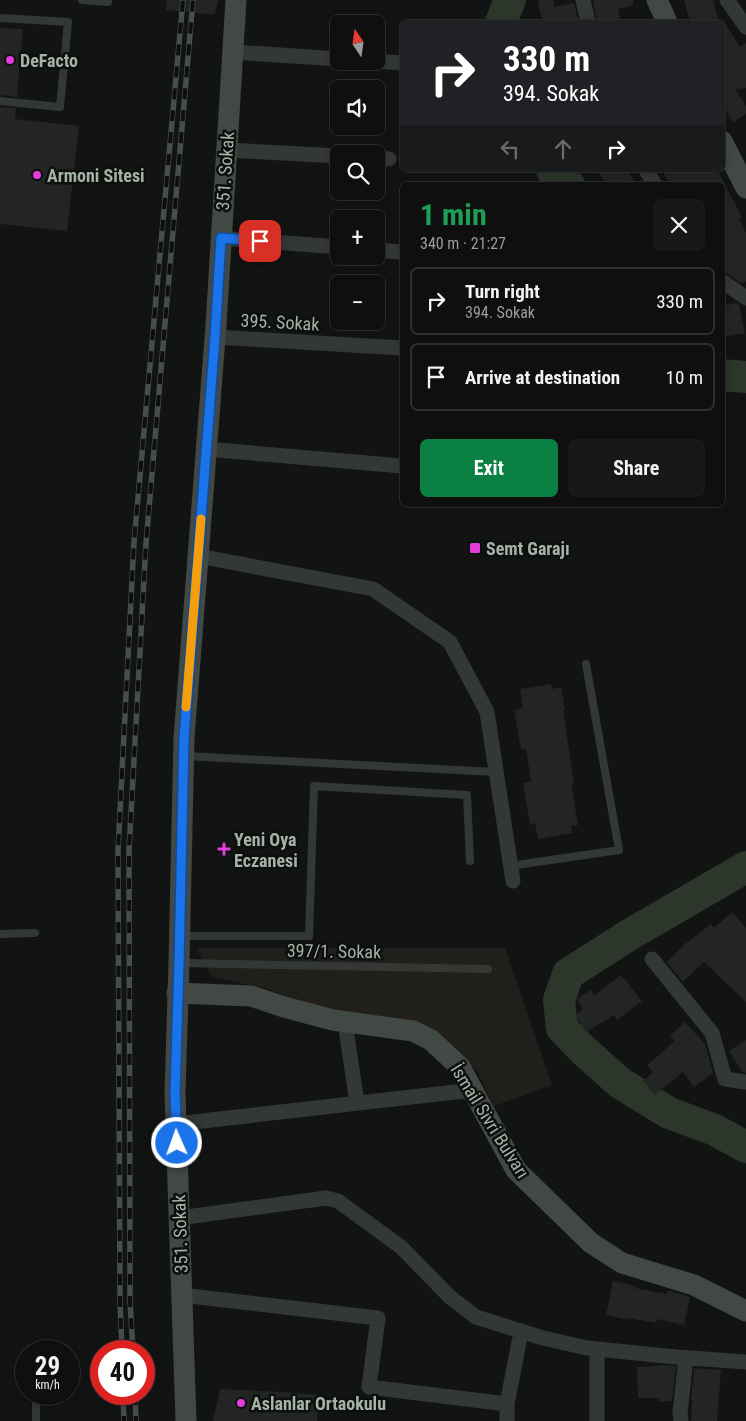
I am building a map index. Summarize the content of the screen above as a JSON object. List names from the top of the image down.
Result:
{
  "streets": {
    "street": ["351. Sokak", "395. Sokak", "İsmail Sivri Bulvarı"],
    "lane": ["397/1. Sokak"]
  },
  "crossings": [
    ["351. Sokak", "395. Sokak"],
    ["351. Sokak", "397/1. Sokak"],
    ["351. Sokak", "İsmail Sivri Bulvarı"]
  ],
  "places": {
    "other": ["DeFacto", "Armoni Sitesi", "Aslanlar Ortaokulu"],
    "transit": ["Semt Garajı"],
    "health": ["Yeni Oya Eczanesi"]
  },
  "north": "top",
  "page": {
    "map_buttons": ["+", "−"],
    "turn": ["330 m", "394. Sokak"],
    "heading": ["1 min", "340 m · 21:27"],
    "list": [
      {
        "name": "Turn right",
        "note": "394. Sokak",
        "value": "330 m"
      },
      {
        "name": "Arrive at destination",
        "value": "10 m"
      }
    ],
    "buttons": ["Exit", "Share"],
    "speed": "29 km/h",
    "limit": "40"
  }
}
